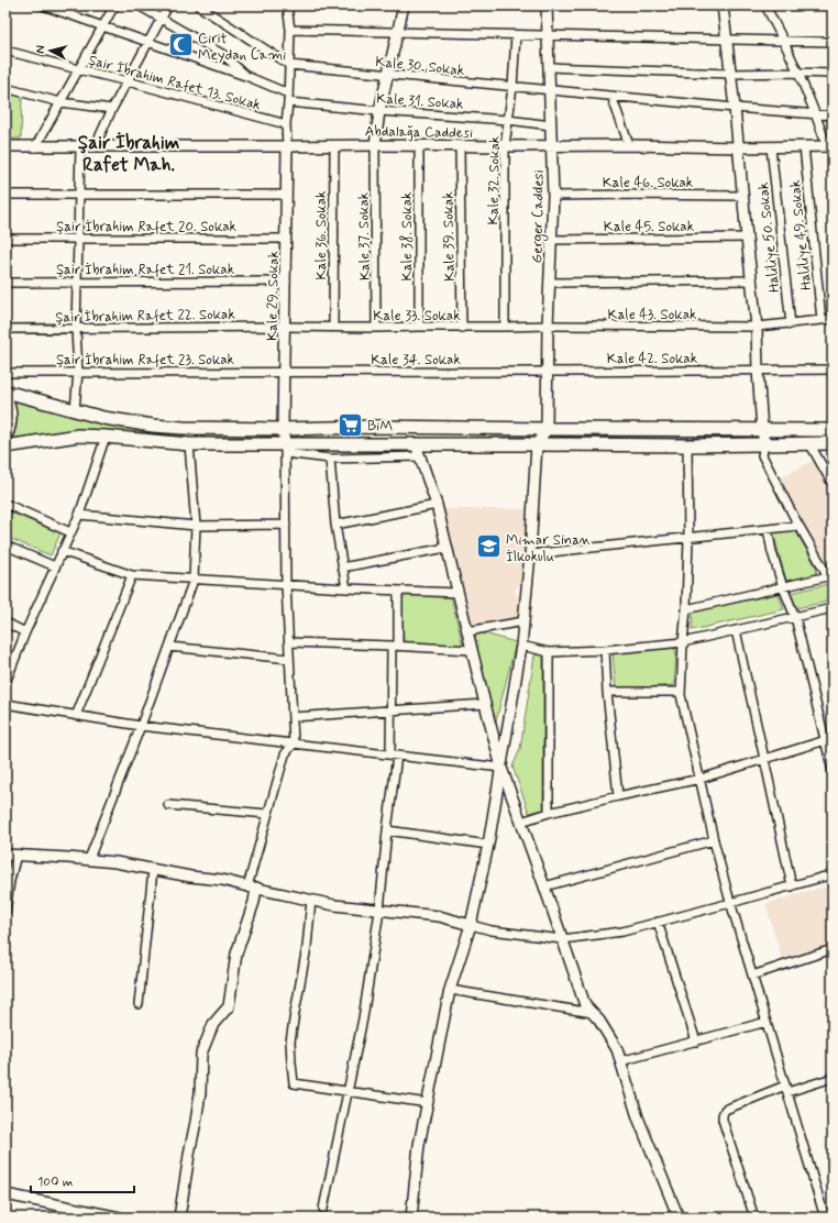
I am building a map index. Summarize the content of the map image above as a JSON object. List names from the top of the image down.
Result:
{
  "streets": {
    "street": [
      "Kale 30. Sokak",
      "Şair İbrahim Rafet 13. Sokak",
      "Kale 31. Sokak",
      "Abdalağa Caddesi",
      "Kale 32. Sokak",
      "Kale 46. Sokak",
      "Gerger Caddesi",
      "Şair İbrahim Rafet 20. Sokak",
      "Kale 45. Sokak",
      "Kale 36. Sokak",
      "Haliliye 49. Sokak",
      "Kale 37. Sokak",
      "Kale 38. Sokak",
      "Kale 39. Sokak",
      "Haliliye 50. Sokak",
      "Şair İbrahim Rafet 21. Sokak",
      "Kale 29. Sokak",
      "Kale 43. Sokak",
      "Şair İbrahim Rafet 22. Sokak",
      "Kale 33. Sokak",
      "Kale 42. Sokak",
      "Şair İbrahim Rafet 23. Sokak",
      "Kale 34. Sokak"
    ]
  },
  "crossings": [
    ["Kale 30. Sokak", "Kale 32. Sokak"],
    ["Kale 30. Sokak", "Gerger Caddesi"],
    ["Kale 31. Sokak", "Kale 32. Sokak"],
    ["Kale 31. Sokak", "Gerger Caddesi"],
    ["Abdalağa Caddesi", "Kale 32. Sokak"],
    ["Abdalağa Caddesi", "Gerger Caddesi"],
    ["Abdalağa Caddesi", "Kale 36. Sokak"],
    ["Abdalağa Caddesi", "Haliliye 49. Sokak"],
    ["Abdalağa Caddesi", "Kale 37. Sokak"],
    ["Abdalağa Caddesi", "Kale 38. Sokak"],
    ["Abdalağa Caddesi", "Kale 39. Sokak"],
    ["Abdalağa Caddesi", "Haliliye 50. Sokak"],
    ["Abdalağa Caddesi", "Kale 29. Sokak"],
    ["Kale 32. Sokak", "Kale 33. Sokak"],
    ["Kale 46. Sokak", "Gerger Caddesi"],
    ["Gerger Caddesi", "Kale 45. Sokak"],
    ["Gerger Caddesi", "Kale 43. Sokak"],
    ["Gerger Caddesi", "Kale 33. Sokak"],
    ["Gerger Caddesi", "Kale 42. Sokak"],
    ["Gerger Caddesi", "Kale 34. Sokak"],
    ["Şair İbrahim Rafet 20. Sokak", "Kale 29. Sokak"],
    ["Kale 36. Sokak", "Kale 33. Sokak"],
    ["Haliliye 49. Sokak", "Kale 43. Sokak"],
    ["Kale 37. Sokak", "Kale 33. Sokak"],
    ["Kale 38. Sokak", "Kale 33. Sokak"],
    ["Kale 39. Sokak", "Kale 33. Sokak"],
    ["Haliliye 50. Sokak", "Kale 43. Sokak"],
    ["Şair İbrahim Rafet 21. Sokak", "Kale 29. Sokak"],
    ["Kale 29. Sokak", "Şair İbrahim Rafet 22. Sokak"],
    ["Kale 29. Sokak", "Kale 33. Sokak"],
    ["Kale 29. Sokak", "Şair İbrahim Rafet 23. Sokak"],
    ["Kale 29. Sokak", "Kale 34. Sokak"],
    ["Kale 43. Sokak", "Kale 33. Sokak"],
    ["Şair İbrahim Rafet 22. Sokak", "Kale 33. Sokak"],
    ["Kale 42. Sokak", "Kale 34. Sokak"],
    ["Şair İbrahim Rafet 23. Sokak", "Kale 34. Sokak"]
  ],
  "districts": ["Şair İbrahim Rafet Mah."],
  "places": {
    "mosque": ["Cirit Meydan Cami"],
    "supermarket": ["BiM"],
    "school or university": ["Mimar Sinan İlkokulu"]
  },
  "scale_bar": "100 m",
  "north": "left"
}
